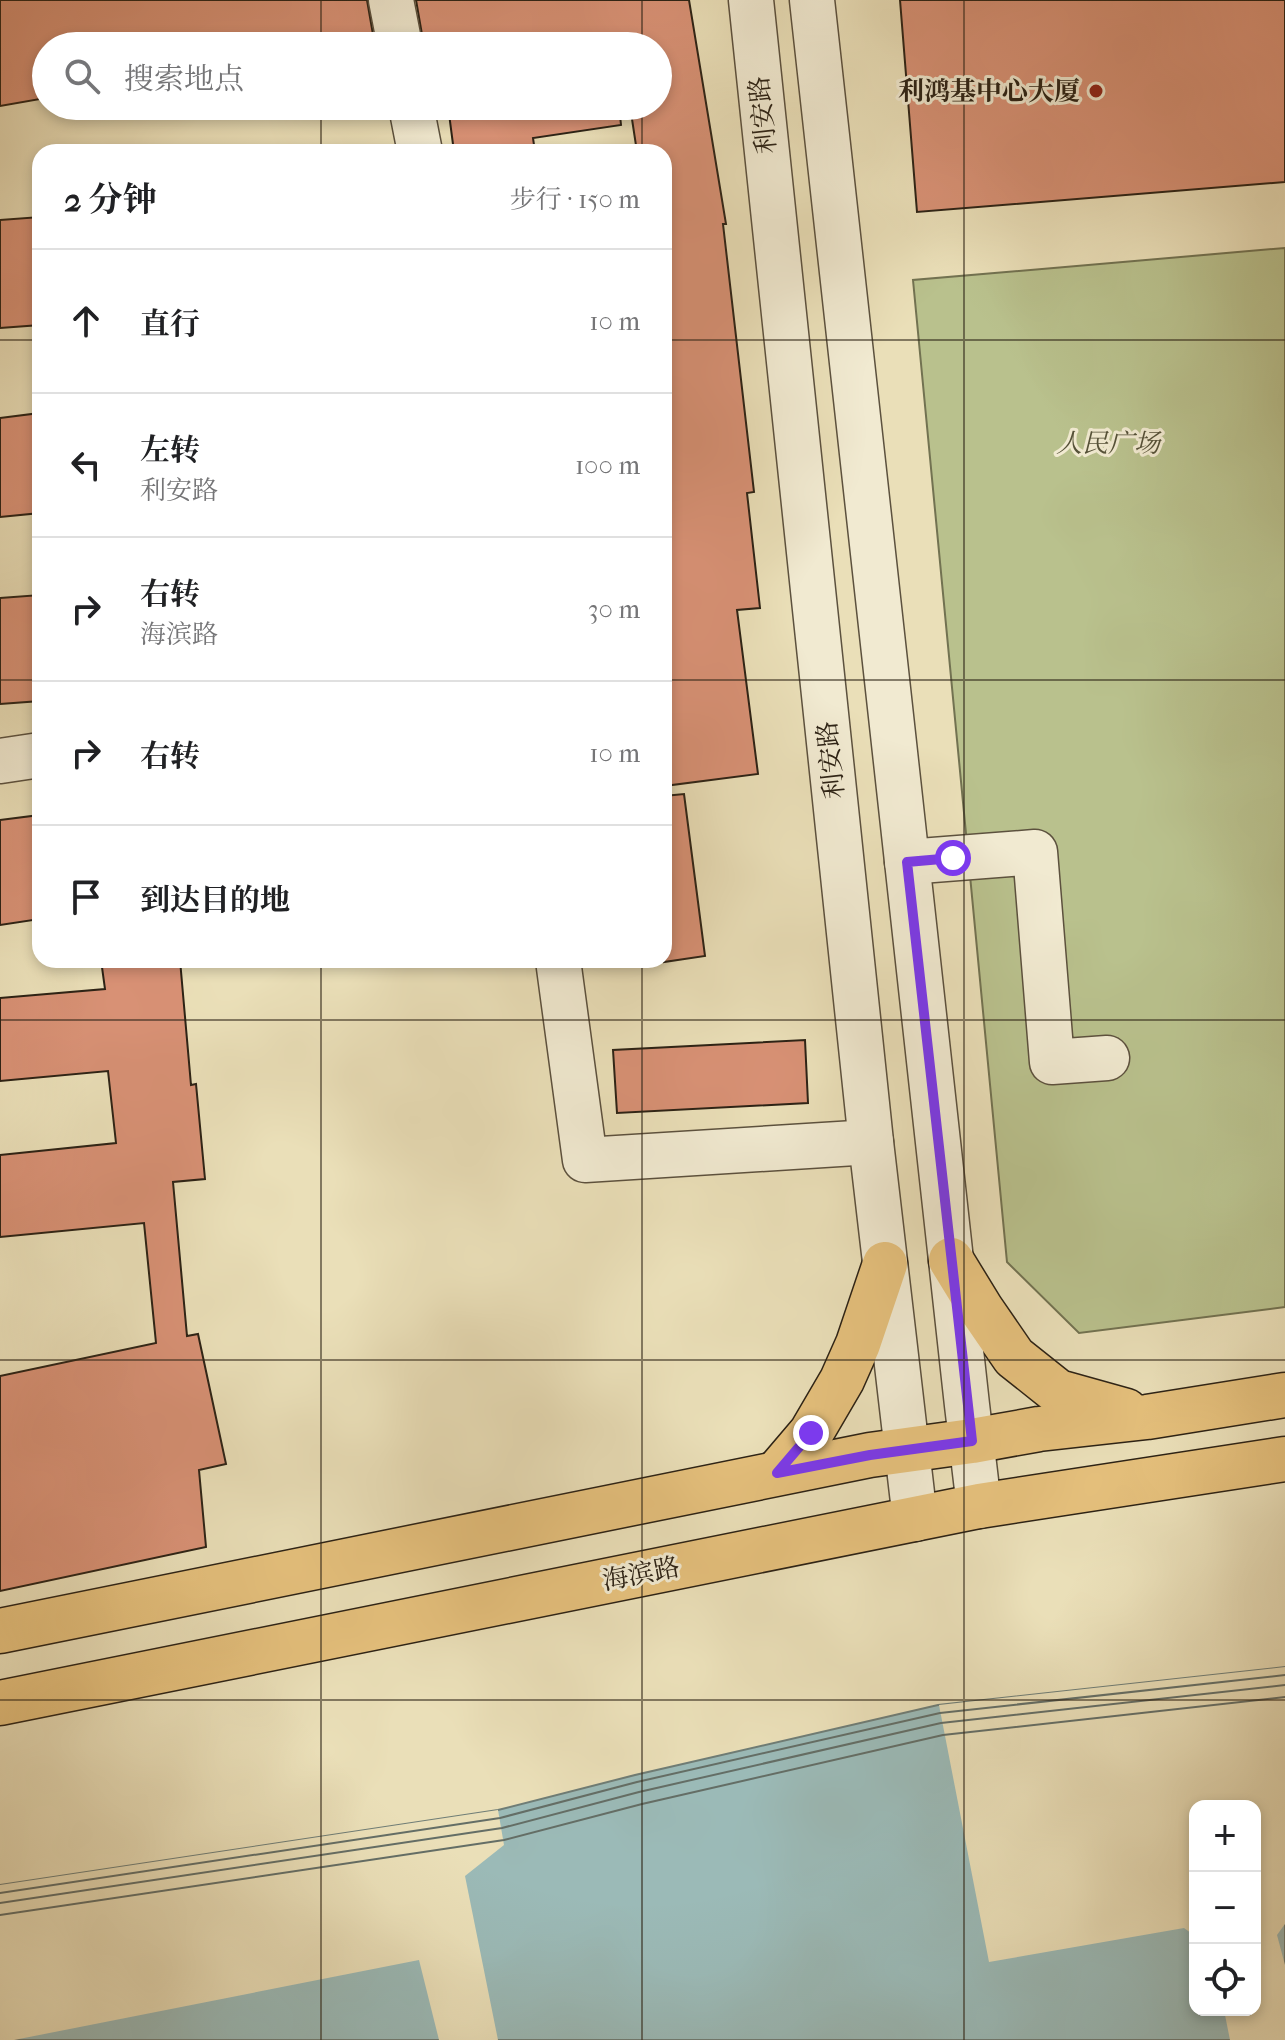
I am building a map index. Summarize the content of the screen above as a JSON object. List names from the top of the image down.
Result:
{
  "streets": {
    "main road": ["海滨路"],
    "street": ["利安路"]
  },
  "crossings": [
    ["利安路", "海滨路"]
  ],
  "parks": ["人民广场"],
  "places": ["利鸿基中心大厦"],
  "page": {
    "search": "搜索地点",
    "heading": ["2 分钟", "步行 · 150 m"],
    "list": [
      ["直行", "10 m"],
      ["左转", "利安路", "100 m"],
      ["右转", "海滨路", "30 m"],
      ["右转", "10 m"],
      "到达目的地"
    ],
    "map_buttons": ["+", "−"]
  }
}
